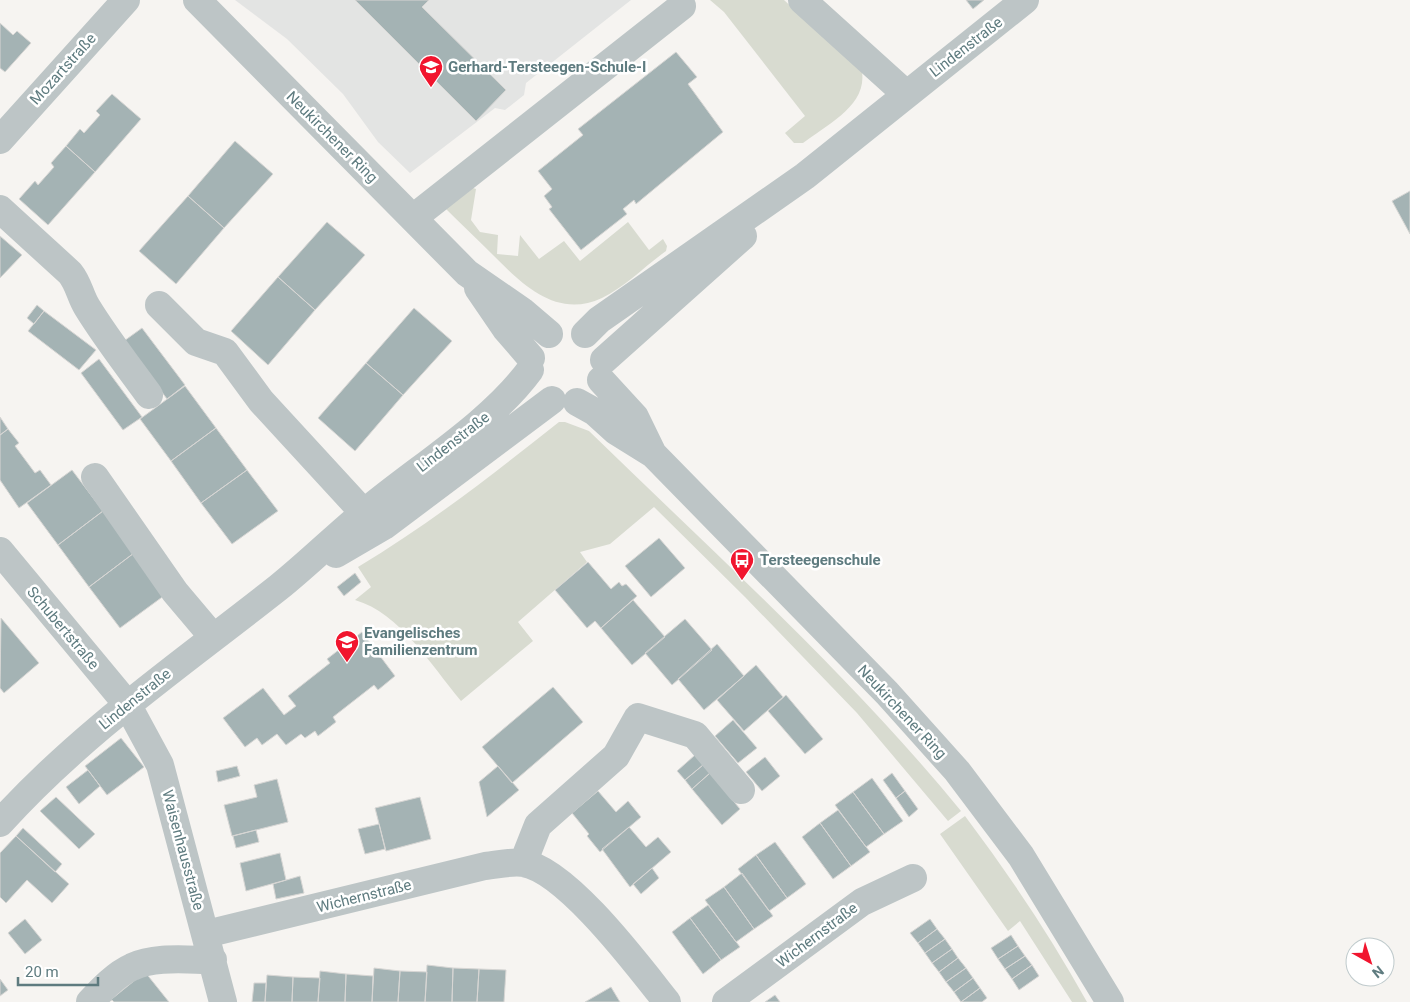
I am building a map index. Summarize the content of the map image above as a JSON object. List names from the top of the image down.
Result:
{
  "streets": {
    "street": [
      "Lindenstraße",
      "Mozartstraße",
      "Neukirchener Ring",
      "Schubertstraße",
      "Waisenhausstraße",
      "Wichernstraße"
    ]
  },
  "crossings": [
    ["Lindenstraße", "Neukirchener Ring"],
    ["Lindenstraße", "Schubertstraße"],
    ["Lindenstraße", "Waisenhausstraße"],
    ["Schubertstraße", "Waisenhausstraße"],
    ["Waisenhausstraße", "Wichernstraße"]
  ],
  "places": {
    "school or university": ["Gerhard-Tersteegen-Schule-I", "Evangelisches Familienzentrum"],
    "bus stop": ["Tersteegenschule"]
  },
  "scale_bar": "20 m",
  "north": "bottom right"
}
